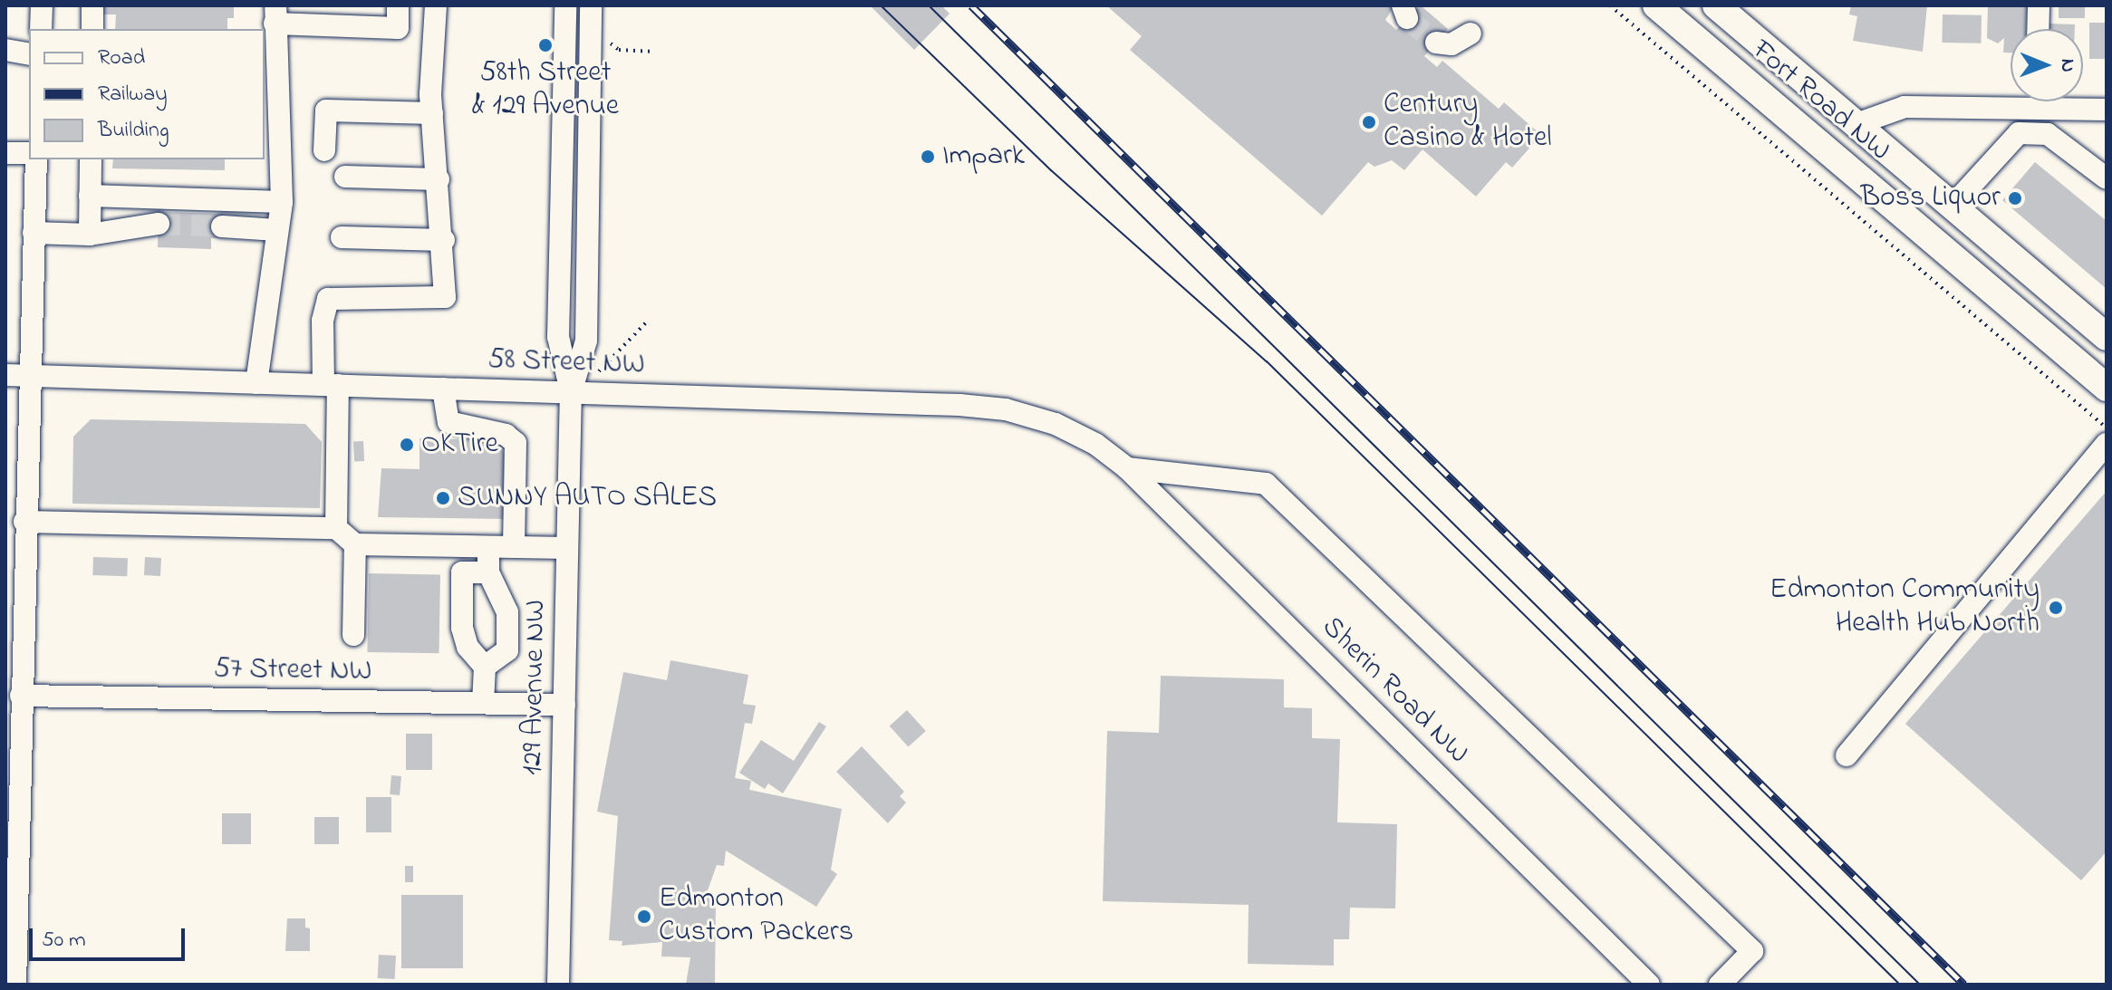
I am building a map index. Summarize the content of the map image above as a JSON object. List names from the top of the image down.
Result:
{
  "streets": {
    "main road": ["Fort Road NW"],
    "street": [
      "58 Street NW",
      "57 Street NW",
      "129 Avenue NW",
      "Sherin Road NW"
    ]
  },
  "crossings": [
    ["58 Street NW", "129 Avenue NW"],
    ["58 Street NW", "Sherin Road NW"],
    ["57 Street NW", "129 Avenue NW"]
  ],
  "places": [
    "58th Street & 129 Avenue",
    "Century Casino & Hotel",
    "Impark",
    "Boss Liquor",
    "OKTire",
    "SUNNY AUTO SALES",
    "Edmonton Community Health Hub North",
    "Edmonton Custom Packers"
  ],
  "legend": ["Road", "Railway", "Building"],
  "scale_bar": "50 m",
  "north": "right"
}
